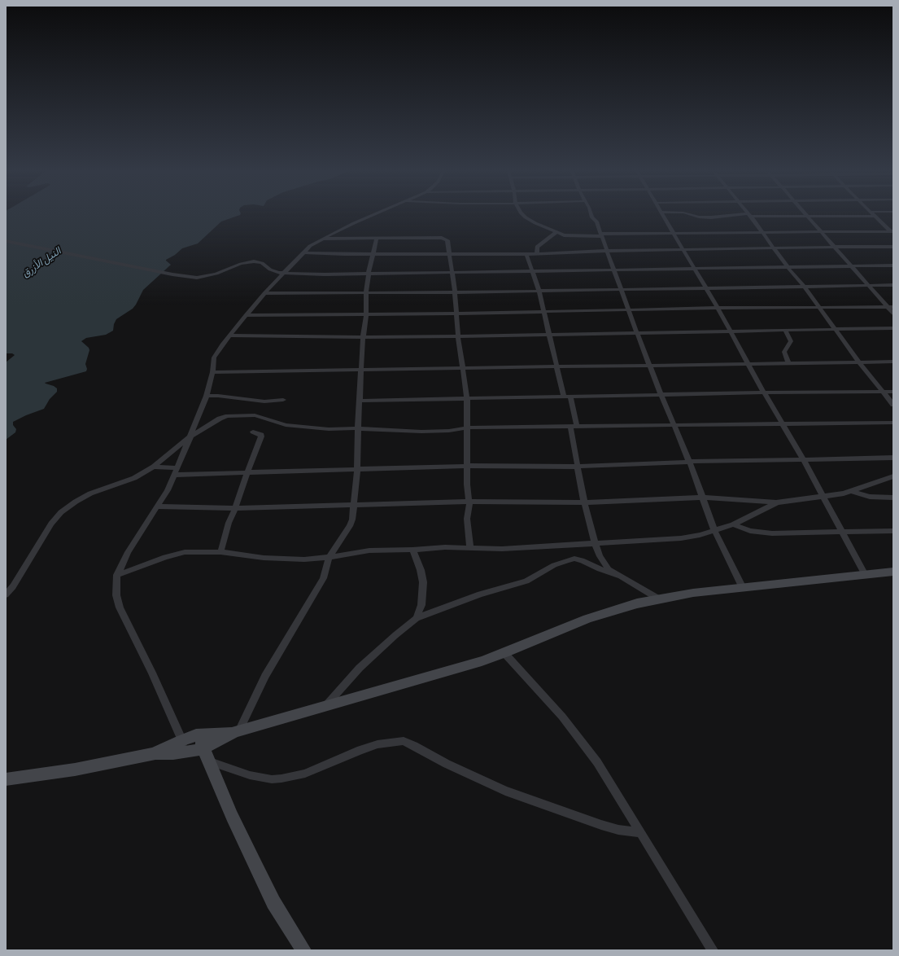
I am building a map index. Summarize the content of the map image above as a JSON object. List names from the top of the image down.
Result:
{
  "water": ["النيل الأزرق"]
}
